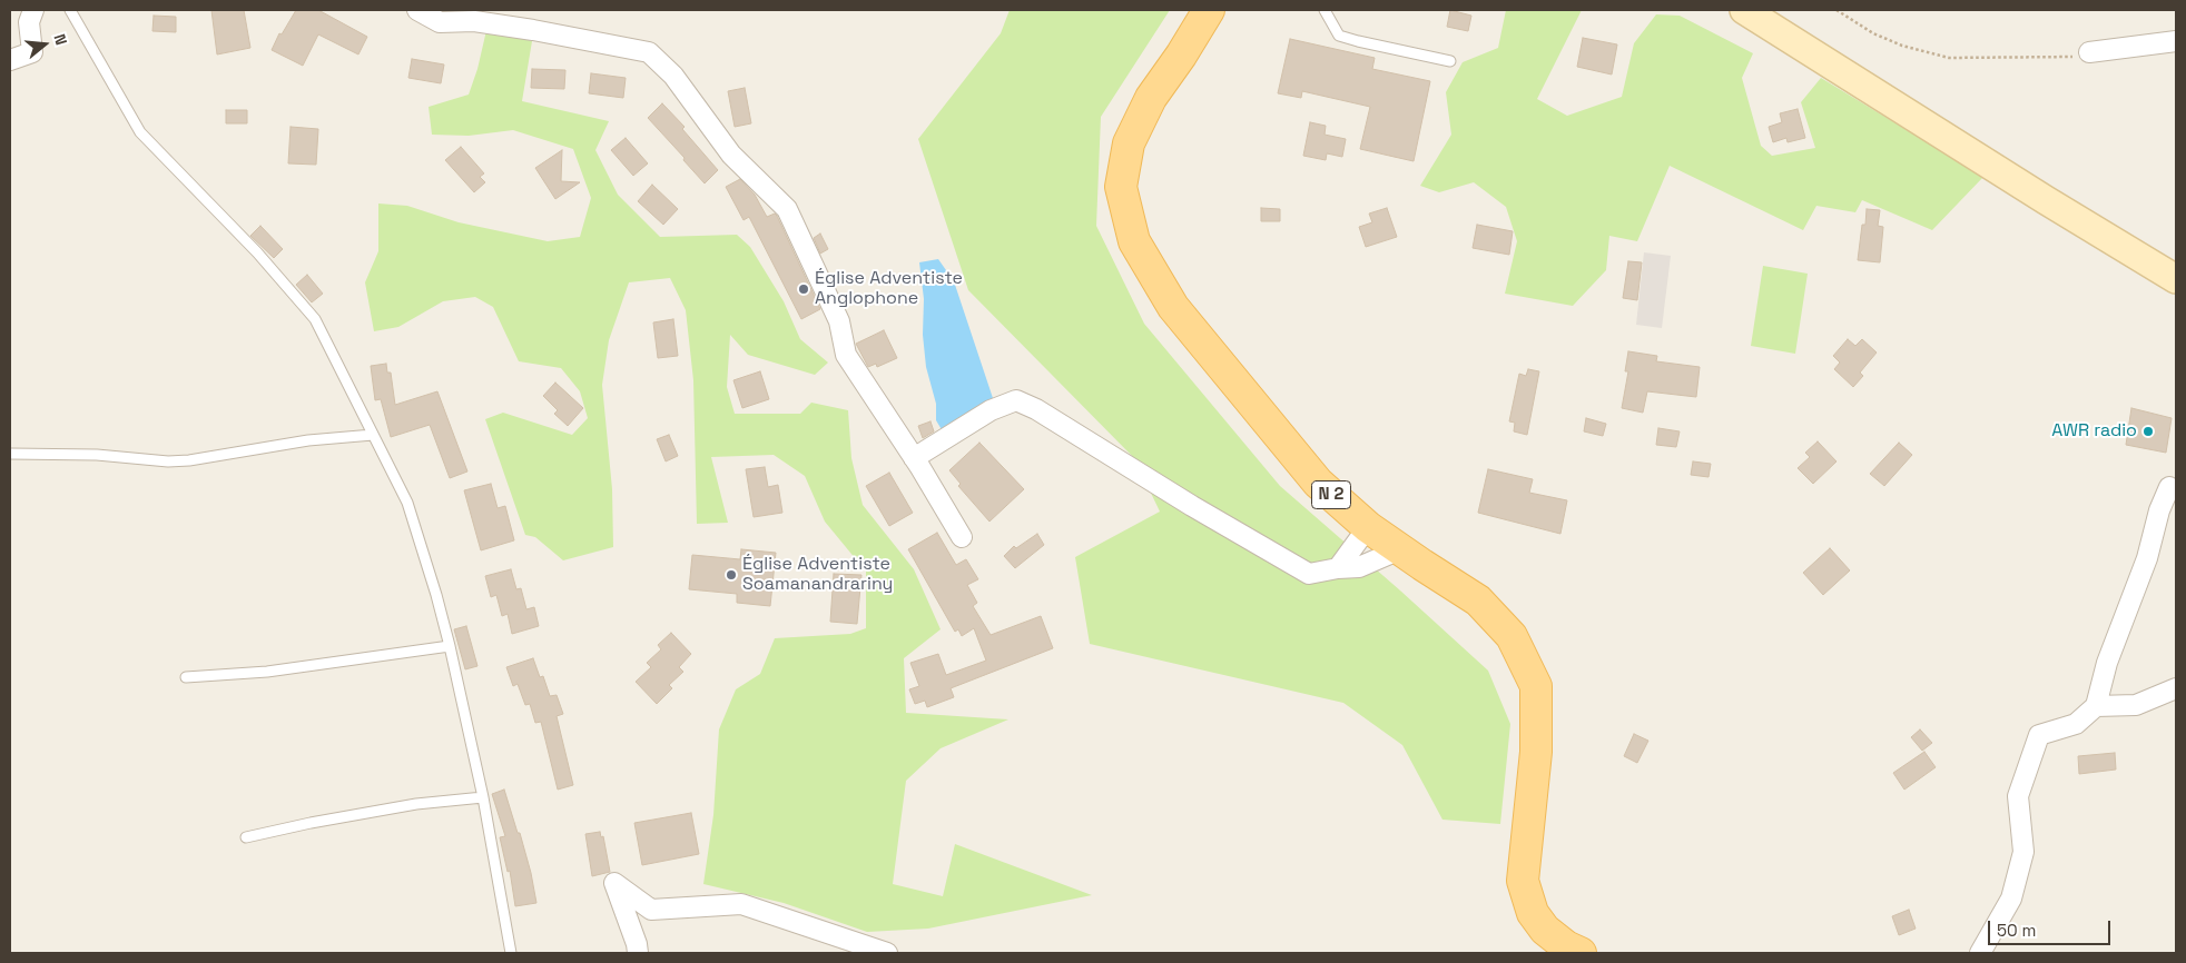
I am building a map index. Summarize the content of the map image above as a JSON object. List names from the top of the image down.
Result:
{
  "streets": {
    "main road": ["N 2"]
  },
  "places": ["Église Adventiste Anglophone", "AWR radio", "Église Adventiste Soamanandrariny"],
  "scale_bar": "50 m",
  "north": "right"
}
